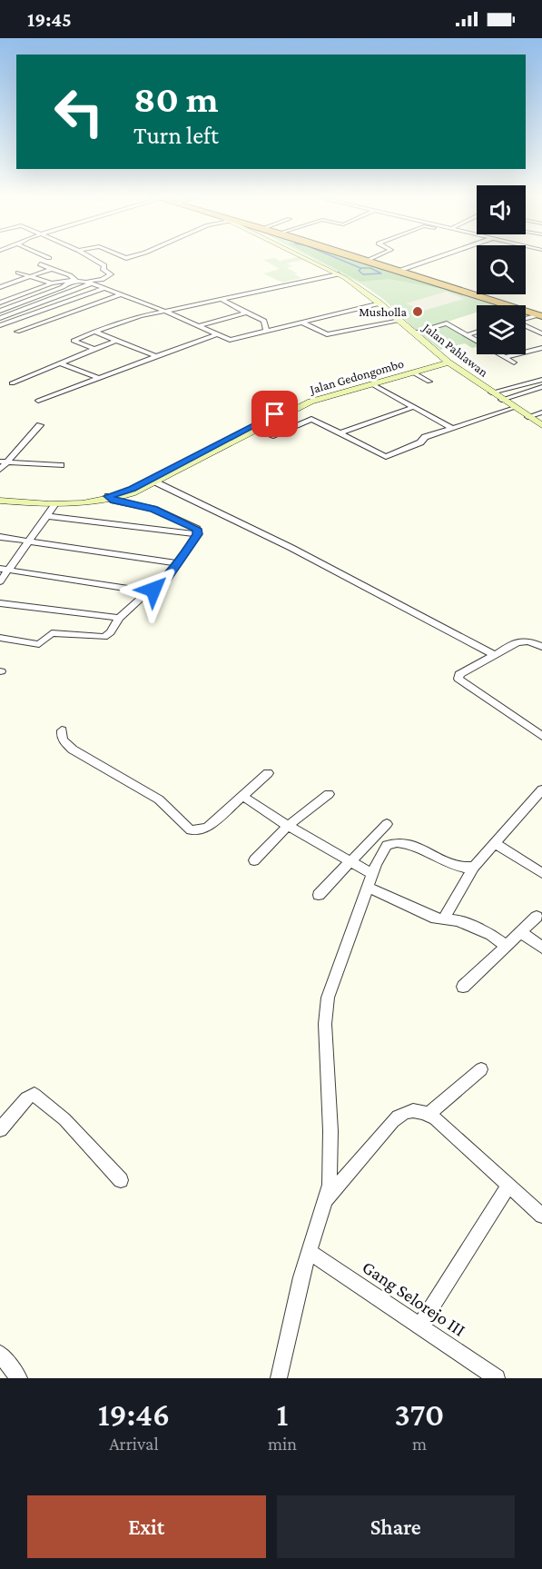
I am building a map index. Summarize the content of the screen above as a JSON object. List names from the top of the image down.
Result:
{
  "streets": {
    "street": ["Jalan Pahlawan", "Jalan Gedongombo", "Gang Selorejo III"]
  },
  "crossings": [
    ["Jalan Pahlawan", "Jalan Gedongombo"]
  ],
  "places": ["Musholla"],
  "page": {
    "status": "19:45",
    "turn": ["80 m", "Turn left"],
    "eta": [
      "19:46",
      "Arrival",
      "1",
      "min",
      "370",
      "m"
    ],
    "buttons": ["Exit", "Share"]
  }
}
